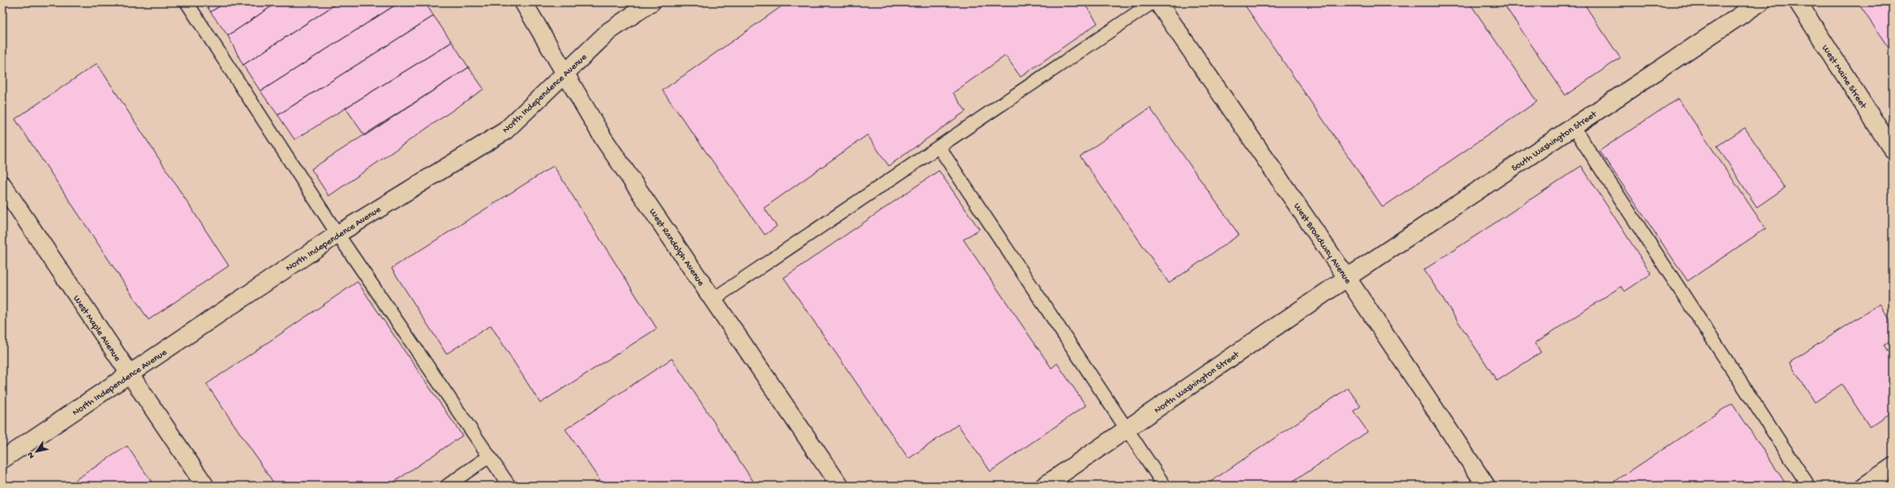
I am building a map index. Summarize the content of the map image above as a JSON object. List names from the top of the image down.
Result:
{
  "streets": {
    "street": [
      "West Maine Street",
      "North Independence Avenue",
      "South Washington Street",
      "West Broadway Avenue",
      "West Randolph Avenue",
      "West Maple Avenue",
      "North Washington Street"
    ]
  },
  "crossings": [
    ["North Independence Avenue", "West Randolph Avenue"],
    ["North Independence Avenue", "West Maple Avenue"],
    ["South Washington Street", "West Broadway Avenue"],
    ["South Washington Street", "North Washington Street"],
    ["West Broadway Avenue", "North Washington Street"]
  ],
  "north": "bottom left"
}
